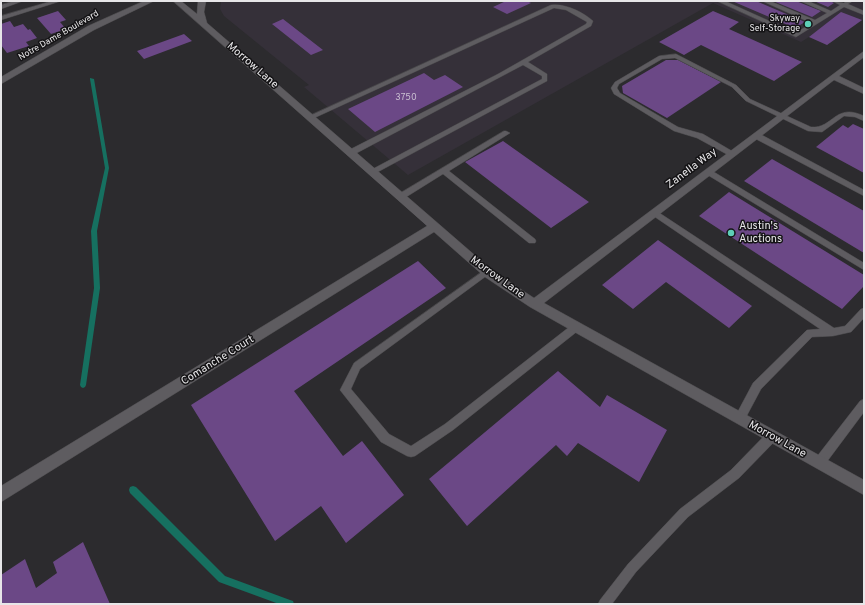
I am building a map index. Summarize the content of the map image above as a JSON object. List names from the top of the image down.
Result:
{
  "streets": {
    "street": [
      "Notre Dame Boulevard",
      "Morrow Lane",
      "Zanella Way",
      "Comanche Court"
    ]
  },
  "crossings": [
    ["Morrow Lane", "Zanella Way"],
    ["Morrow Lane", "Comanche Court"]
  ],
  "places": ["Skyway Self-Storage", "Austin's Auctions"],
  "house_numbers": ["3750"]
}
